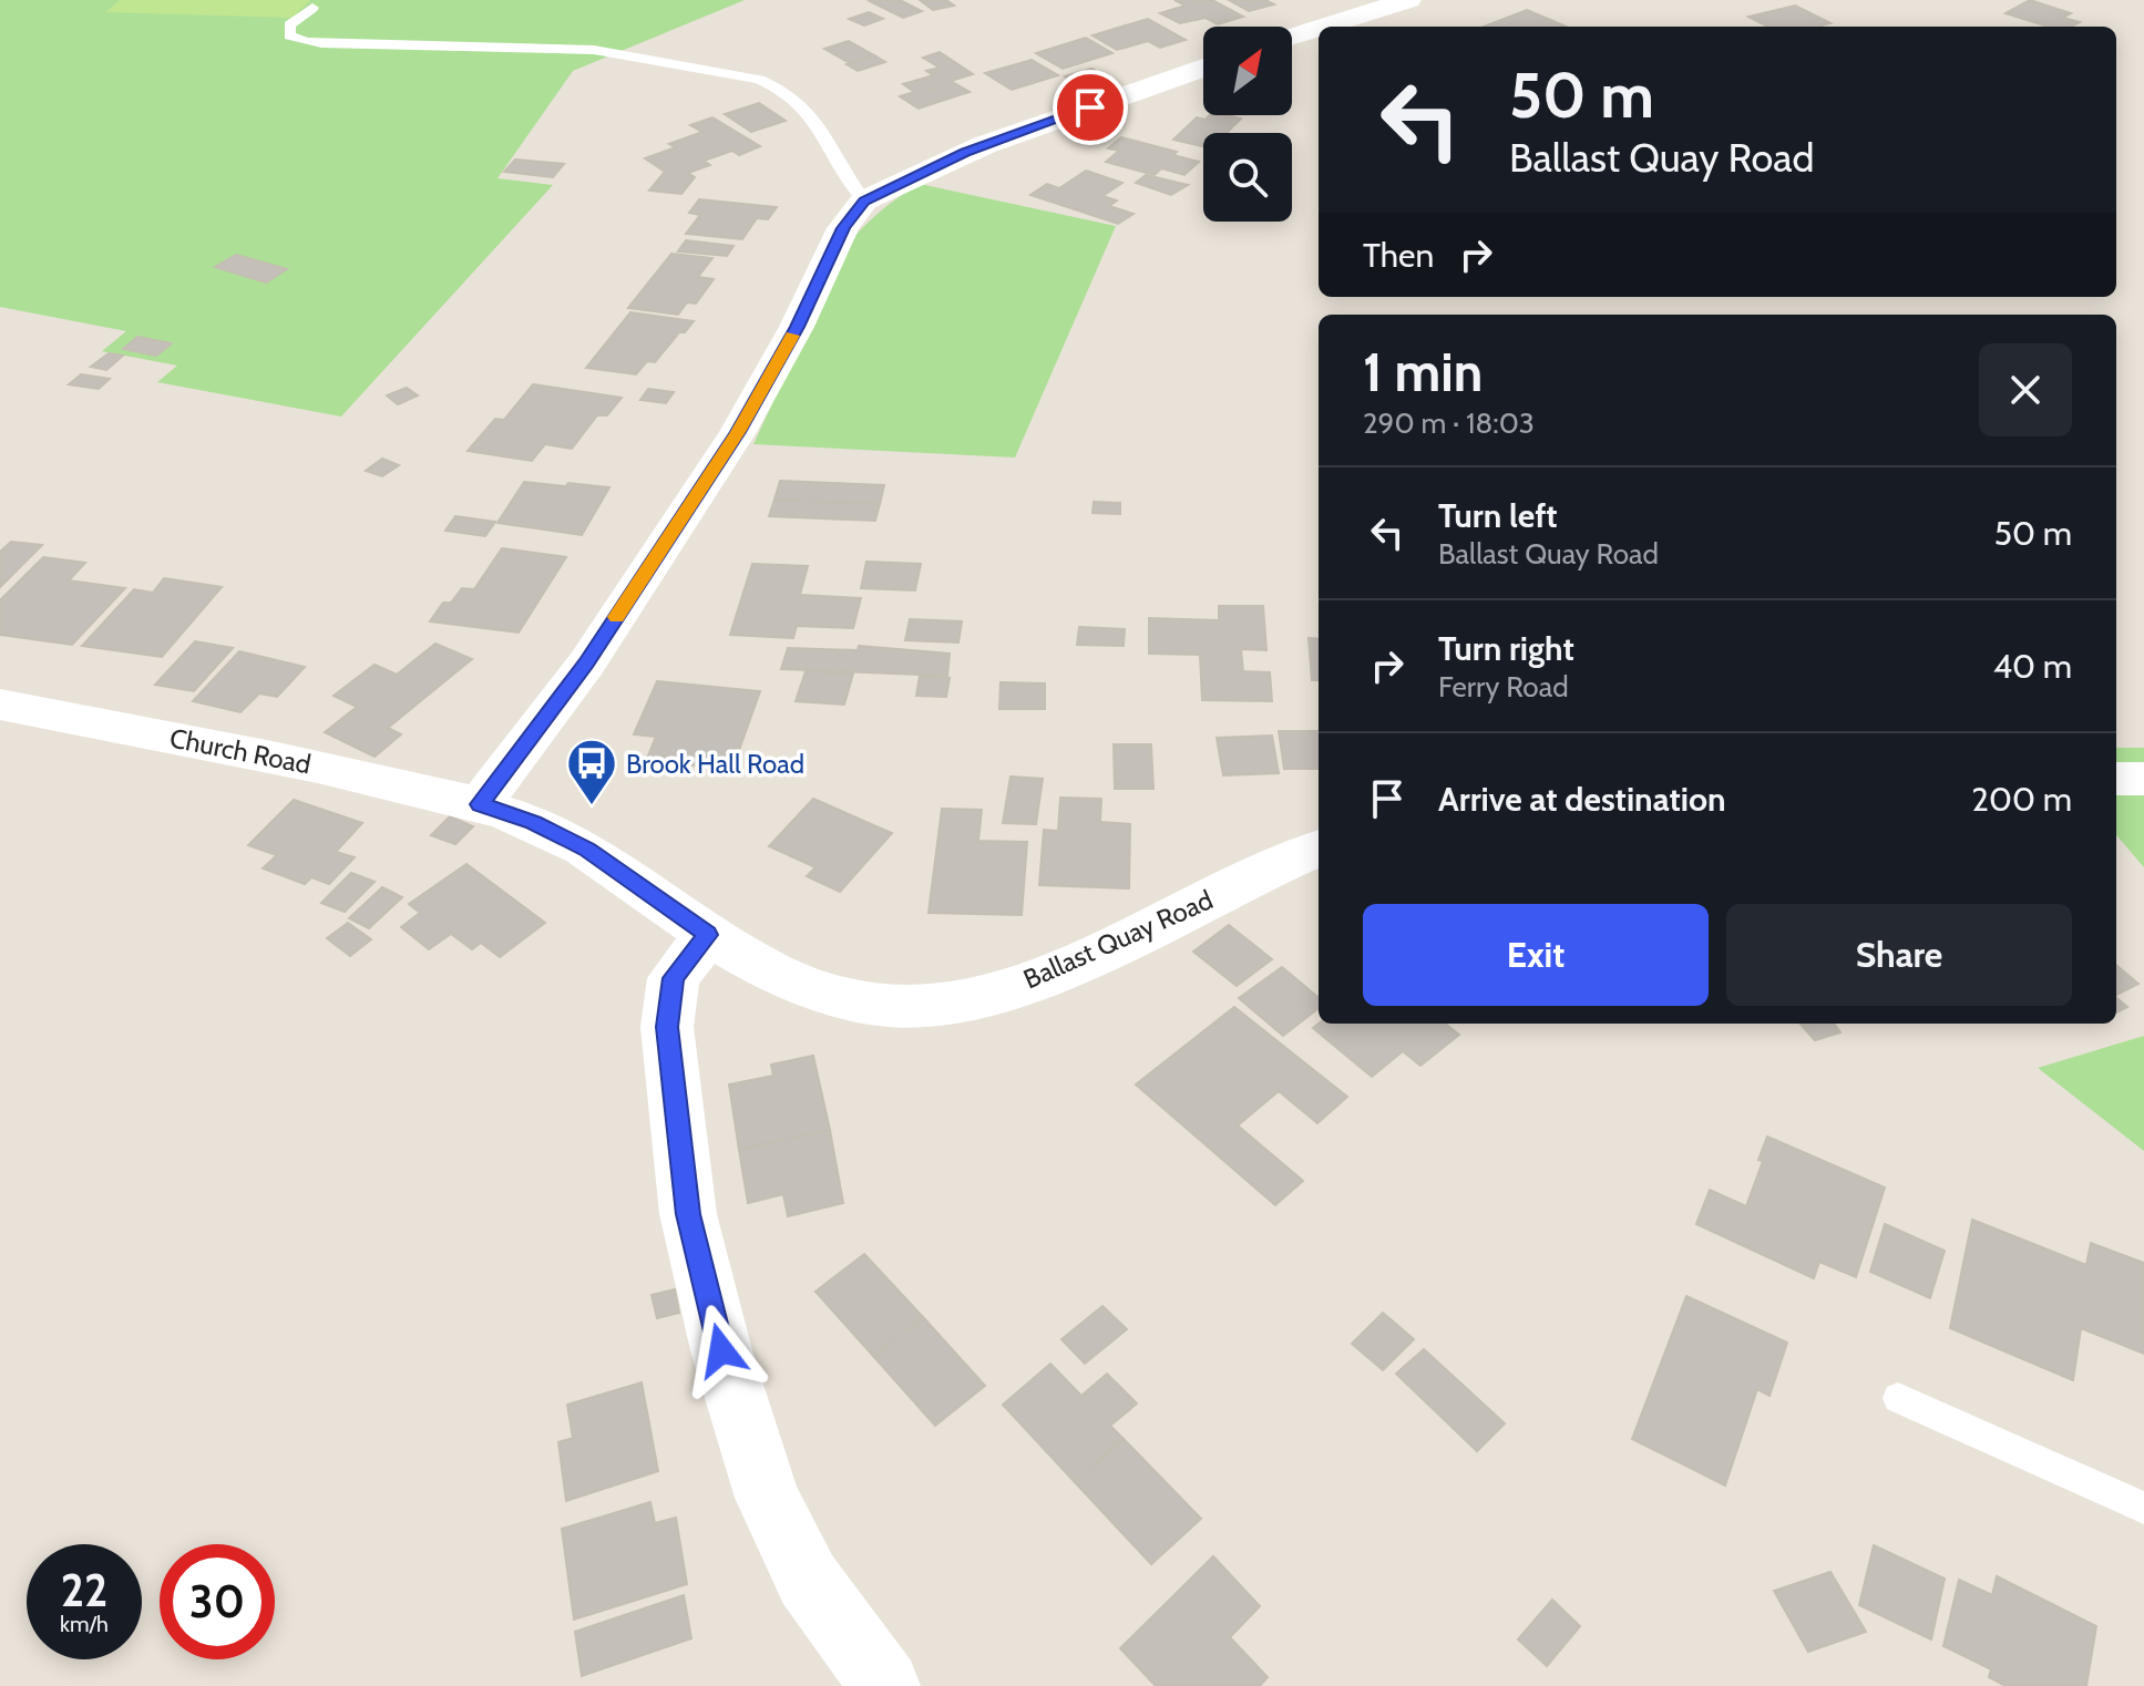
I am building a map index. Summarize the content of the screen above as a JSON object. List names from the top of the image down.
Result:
{
  "streets": {
    "street": ["Church Road", "Ballast Quay Road"]
  },
  "crossings": [
    ["Church Road", "Ballast Quay Road"]
  ],
  "places": {
    "bus stop": ["Brook Hall Road"]
  },
  "north": "top right",
  "page": {
    "turn": ["50 m", "Ballast Quay Road"],
    "then": "Then",
    "heading": ["1 min", "290 m · 18:03"],
    "list": [
      {
        "name": "Turn left",
        "note": "Ballast Quay Road",
        "value": "50 m"
      },
      {
        "name": "Turn right",
        "note": "Ferry Road",
        "value": "40 m"
      },
      {
        "name": "Arrive at destination",
        "value": "200 m"
      }
    ],
    "buttons": ["Exit", "Share"],
    "speed": "22 km/h",
    "limit": "30"
  }
}
